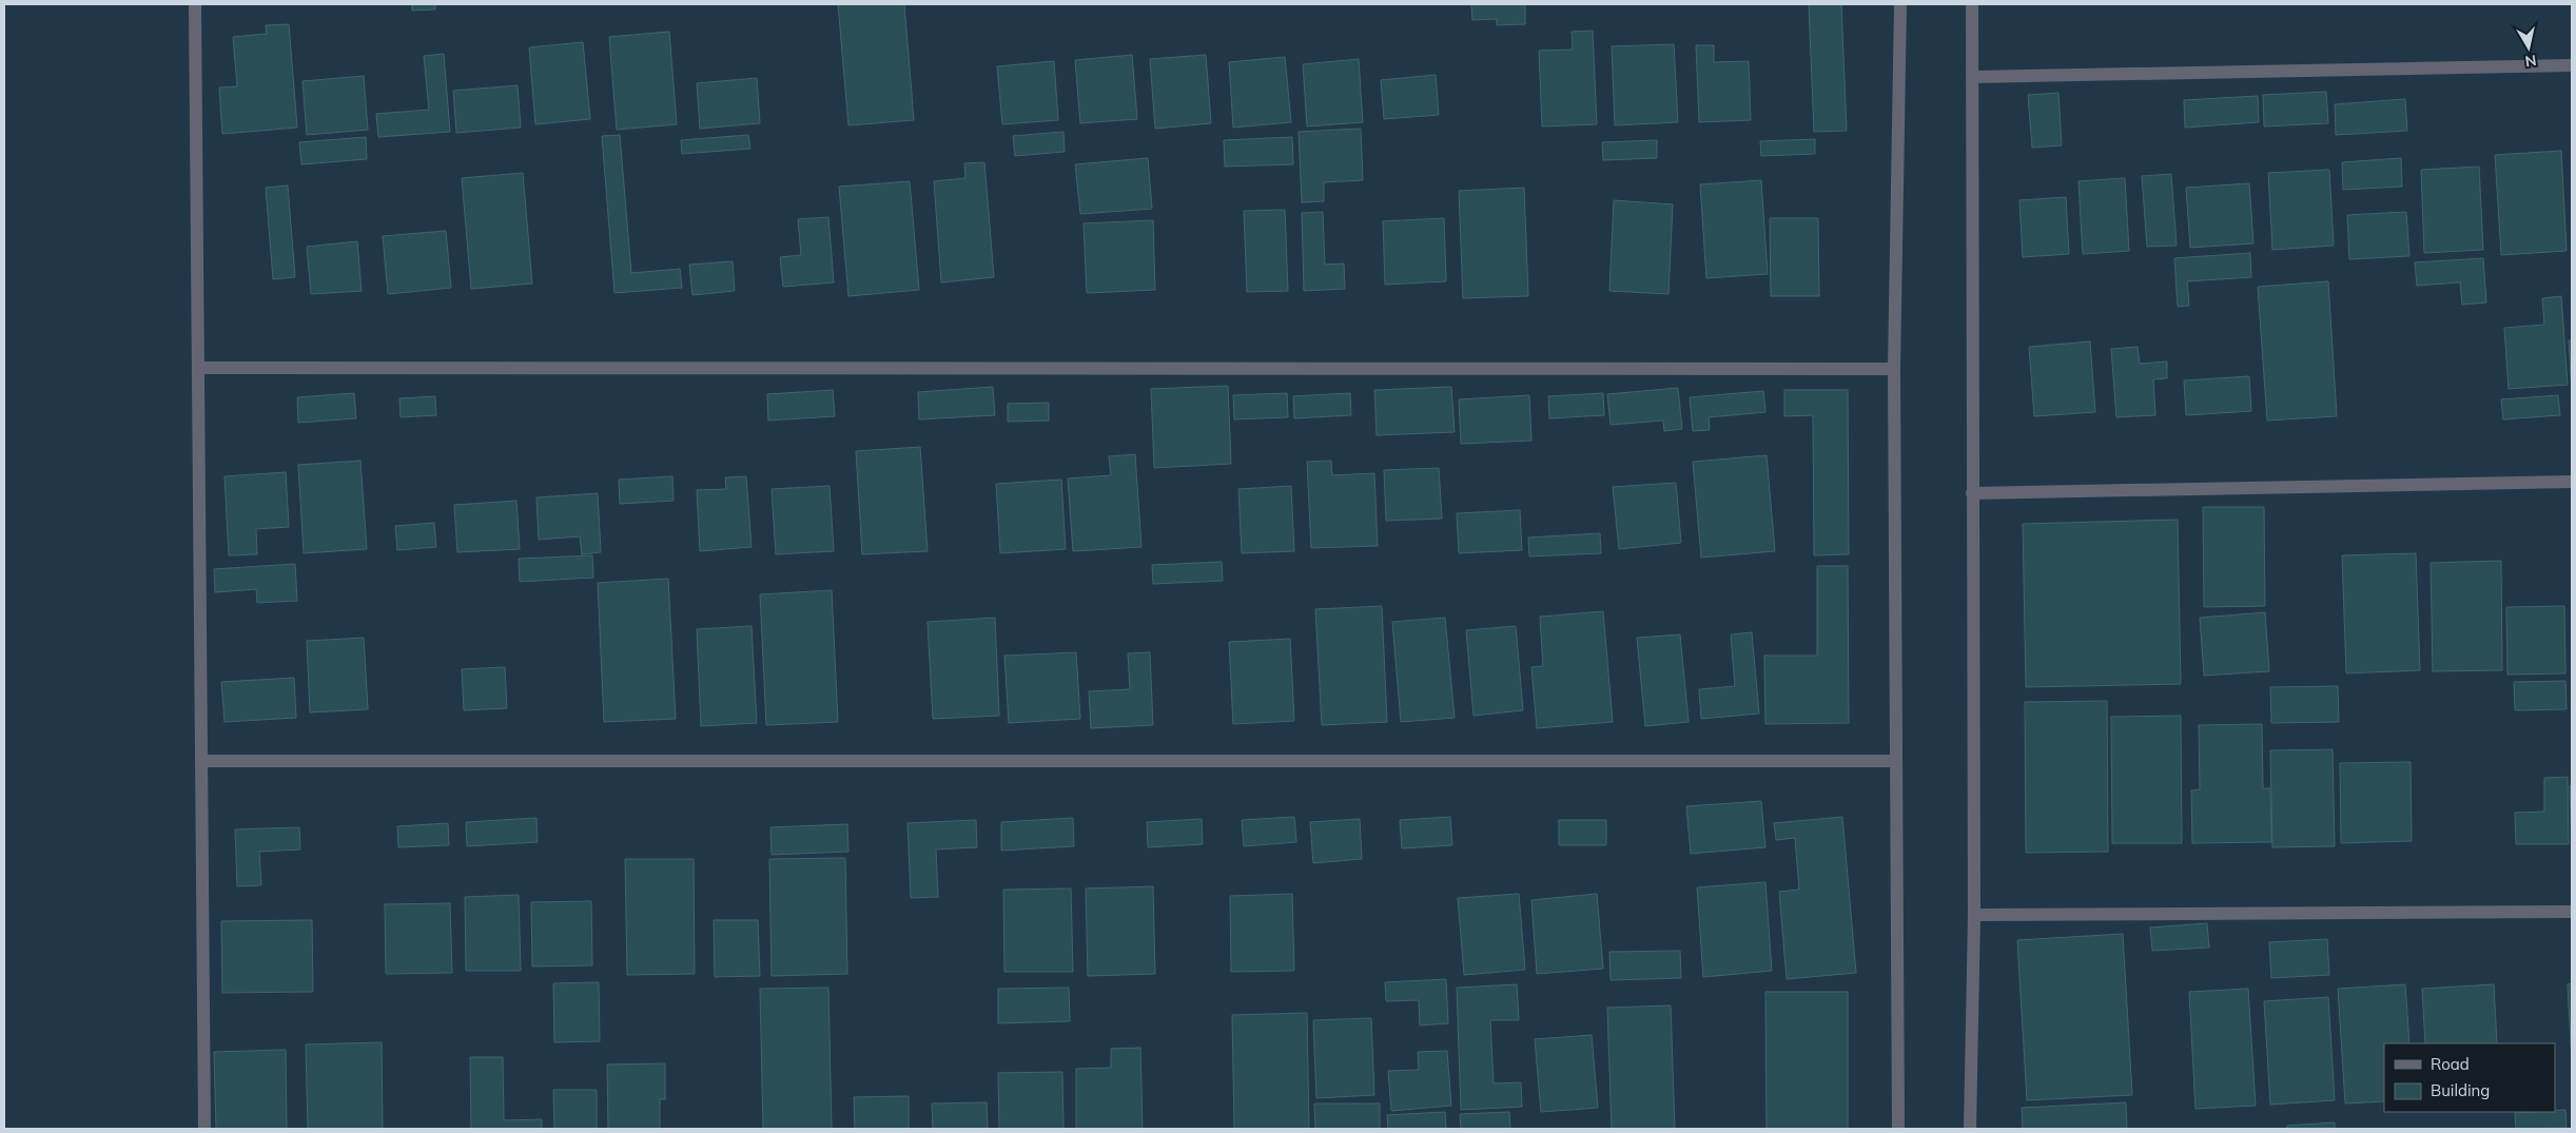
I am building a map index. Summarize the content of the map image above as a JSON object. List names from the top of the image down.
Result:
{
  "legend": ["Road", "Building"],
  "north": "bottom"
}
